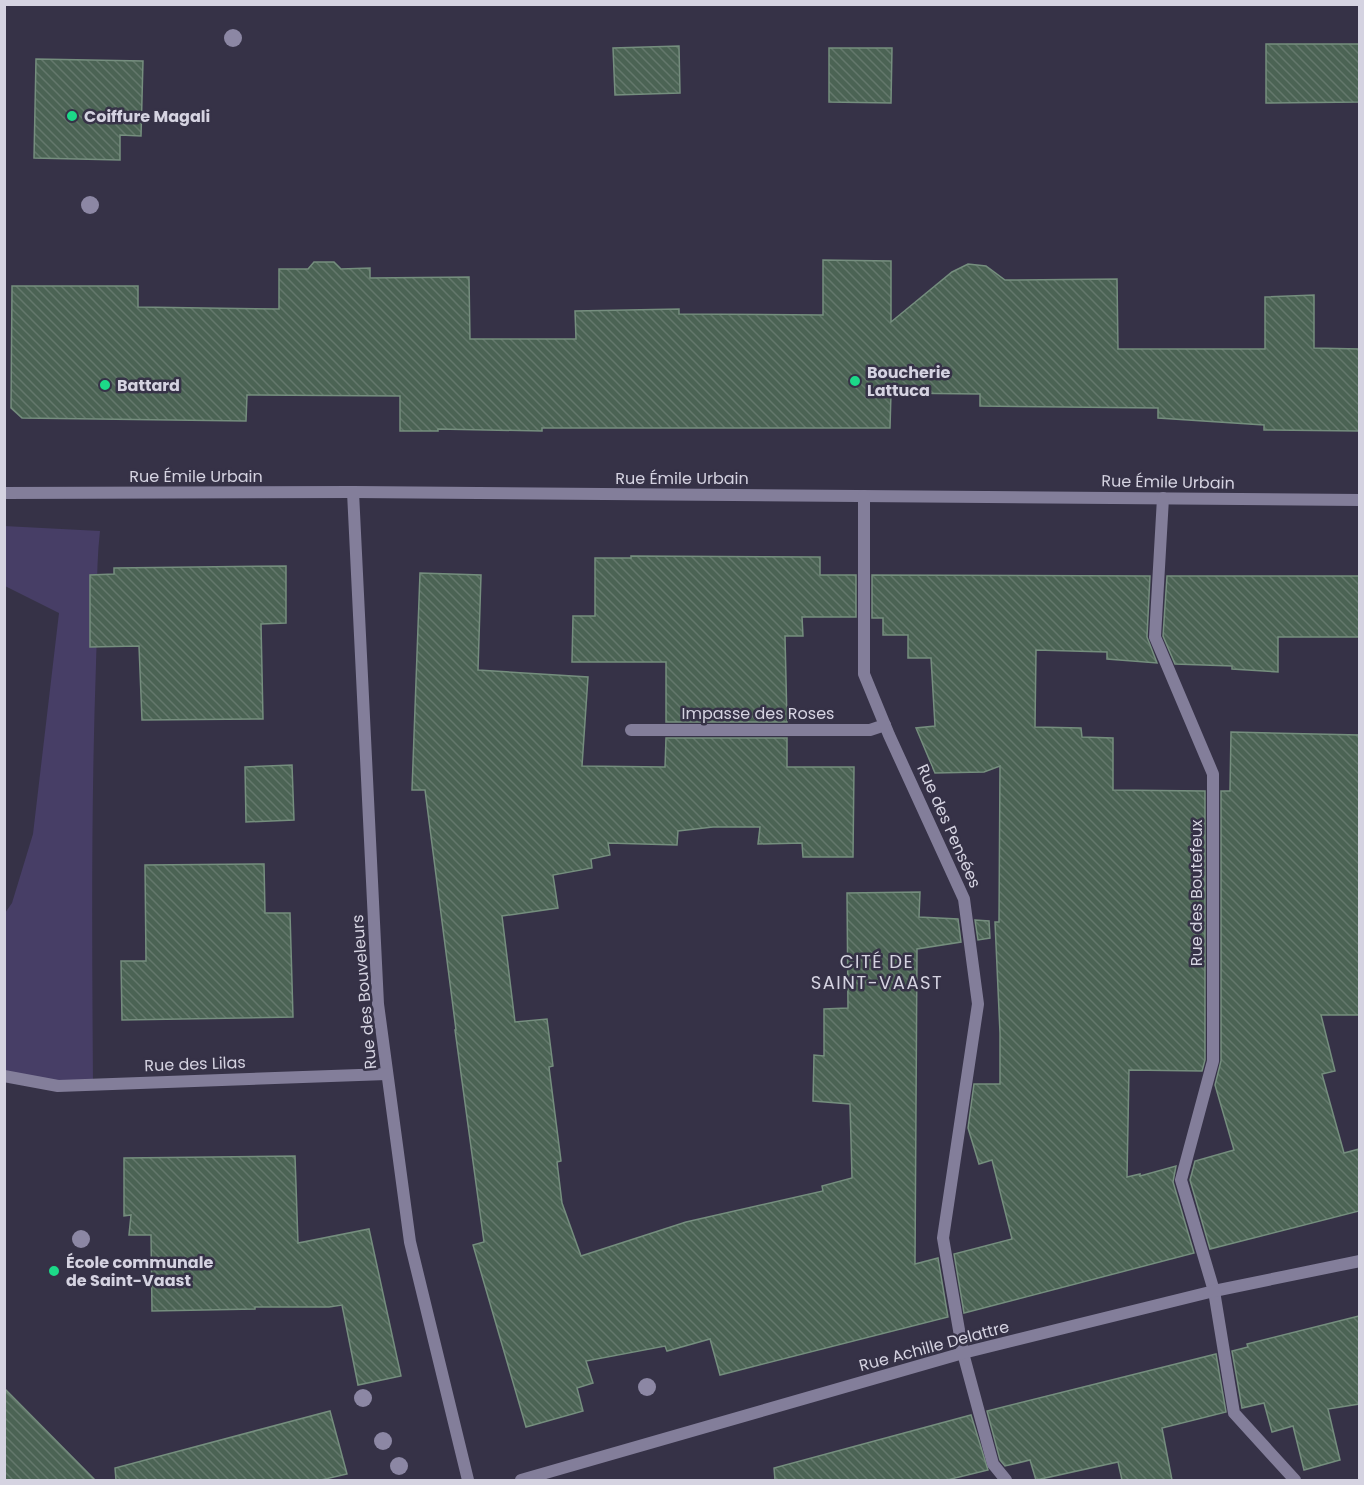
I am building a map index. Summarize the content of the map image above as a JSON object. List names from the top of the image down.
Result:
{
  "streets": {
    "street": [
      "Rue Émile Urbain",
      "Impasse des Roses",
      "Rue des Pensées",
      "Rue des Boutefeux",
      "Rue des Bouveleurs",
      "Rue des Lilas",
      "Rue Achille Delattre"
    ]
  },
  "crossings": [
    ["Rue Émile Urbain", "Rue des Pensées"],
    ["Rue Émile Urbain", "Rue des Boutefeux"],
    ["Rue Émile Urbain", "Rue des Bouveleurs"],
    ["Impasse des Roses", "Rue des Pensées"],
    ["Rue des Pensées", "Rue Achille Delattre"],
    ["Rue des Boutefeux", "Rue Achille Delattre"],
    ["Rue des Bouveleurs", "Rue des Lilas"]
  ],
  "districts": ["CITÉ DE SAINT-VAAST"],
  "places": [
    "Coiffure Magali",
    "Boucherie Lattuca",
    "Battard",
    "École communale de Saint-Vaast"
  ]
}
